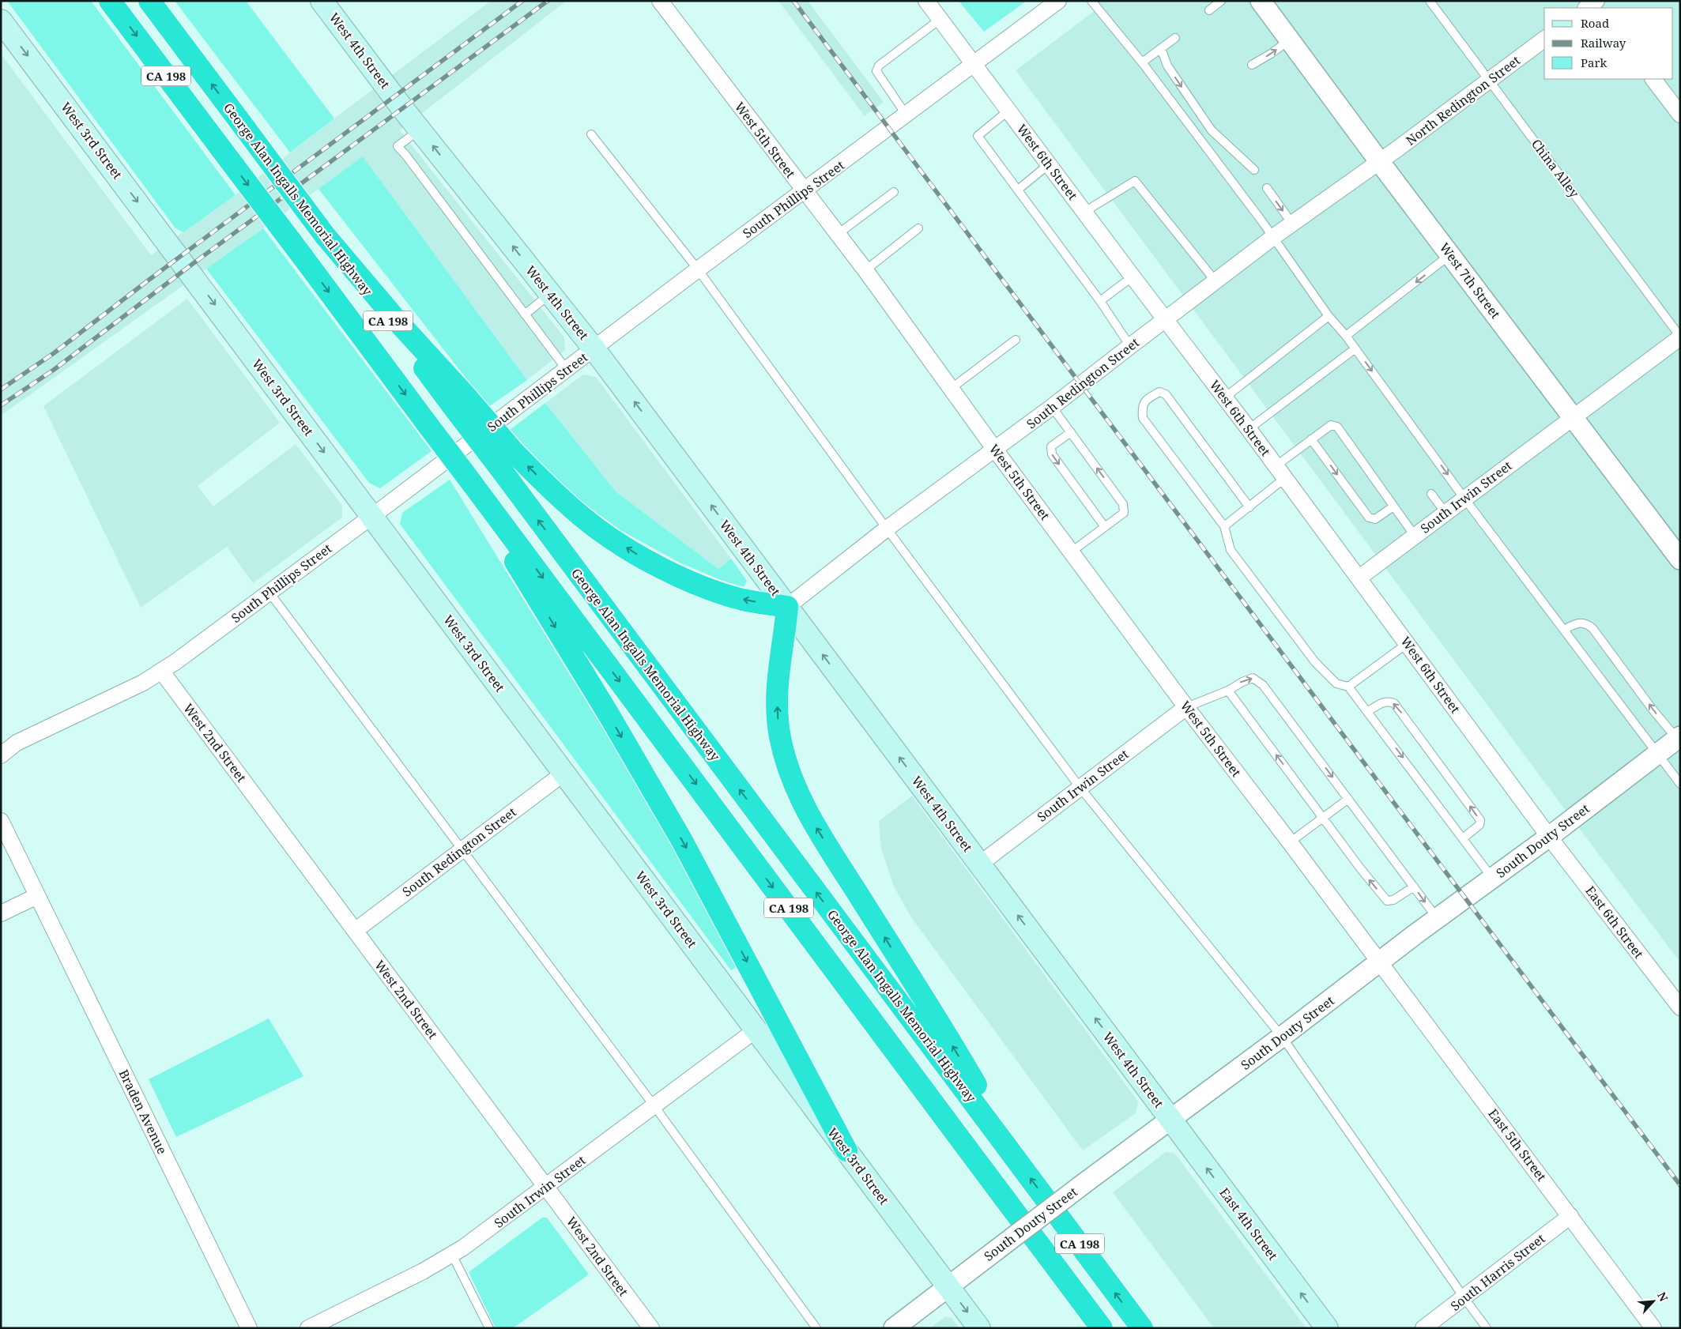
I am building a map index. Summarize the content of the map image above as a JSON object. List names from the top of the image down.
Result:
{
  "streets": {
    "highway": ["CA 198", "George Alan Ingalls Memorial Highway"],
    "main road": ["West 4th Street", "West 3rd Street", "East 4th Street"],
    "street": [
      "North Redington Street",
      "West 5th Street",
      "West 6th Street",
      "South Phillips Street",
      "West 7th Street",
      "South Redington Street",
      "South Irwin Street",
      "West 2nd Street",
      "South Douty Street",
      "East 6th Street",
      "Braden Avenue",
      "East 5th Street",
      "South Harris Street"
    ],
    "lane": ["China Alley"]
  },
  "crossings": [
    ["West 4th Street", "South Phillips Street"],
    ["West 4th Street", "South Redington Street"],
    ["West 4th Street", "South Irwin Street"],
    ["West 4th Street", "South Douty Street"],
    ["West 4th Street", "East 4th Street"],
    ["North Redington Street", "China Alley"],
    ["North Redington Street", "West 7th Street"],
    ["North Redington Street", "South Redington Street"],
    ["West 5th Street", "South Phillips Street"],
    ["West 5th Street", "South Redington Street"],
    ["West 5th Street", "South Irwin Street"],
    ["West 5th Street", "South Douty Street"],
    ["West 5th Street", "East 5th Street"],
    ["West 3rd Street", "South Phillips Street"],
    ["West 3rd Street", "South Redington Street"],
    ["West 3rd Street", "South Irwin Street"],
    ["West 3rd Street", "South Douty Street"],
    ["West 6th Street", "South Phillips Street"],
    ["West 6th Street", "South Redington Street"],
    ["West 6th Street", "South Irwin Street"],
    ["West 6th Street", "South Douty Street"],
    ["West 6th Street", "East 6th Street"],
    ["China Alley", "South Irwin Street"],
    ["South Phillips Street", "West 2nd Street"],
    ["West 7th Street", "South Redington Street"],
    ["West 7th Street", "South Irwin Street"],
    ["South Redington Street", "West 2nd Street"],
    ["South Irwin Street", "West 2nd Street"],
    ["South Douty Street", "East 6th Street"],
    ["South Douty Street", "East 5th Street"],
    ["South Douty Street", "East 4th Street"],
    ["East 5th Street", "South Harris Street"]
  ],
  "one_way": ["West 4th Street", "West 3rd Street", "East 4th Street"],
  "legend": ["Road", "Railway", "Park"],
  "north": "top right"
}
